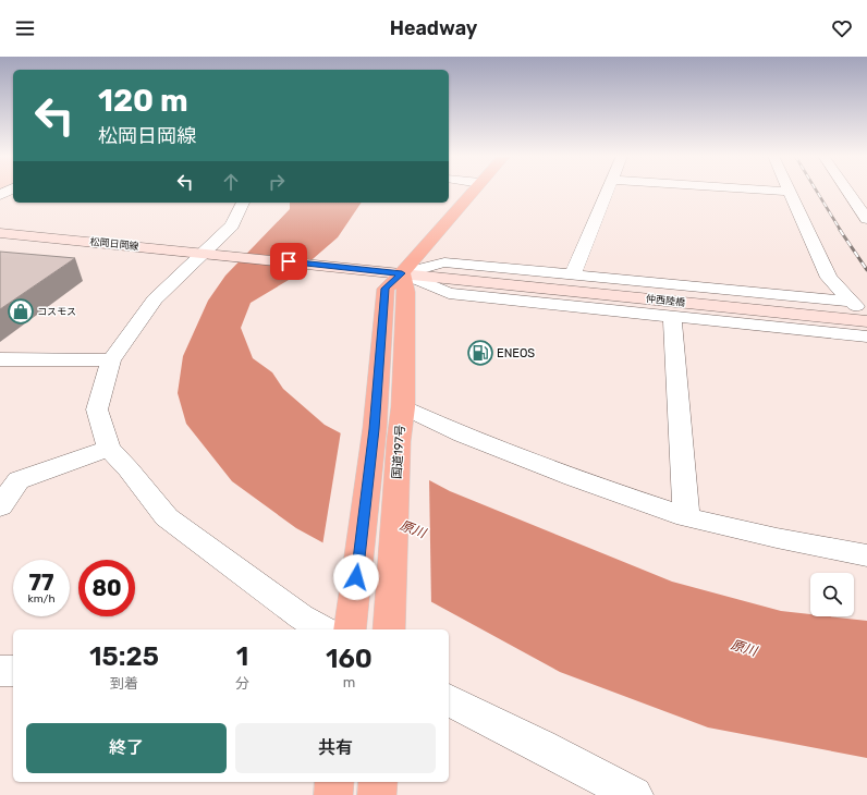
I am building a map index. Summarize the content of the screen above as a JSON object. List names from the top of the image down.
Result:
{
  "streets": {
    "highway": ["国道197号"],
    "main road": ["松岡日岡線", "仲西陸橋"]
  },
  "crossings": [
    ["松岡日岡線", "仲西陸橋"],
    ["松岡日岡線", "国道197号"],
    ["仲西陸橋", "国道197号"]
  ],
  "water": ["原川"],
  "places": {
    "shop": ["コスモス"],
    "fuel station": ["ENEOS"]
  },
  "page": {
    "header": "Headway",
    "turn": ["120 m", "松岡日岡線"],
    "speed": "77 km/h",
    "limit": "80",
    "eta": [
      "15:25",
      "到着",
      "1",
      "分",
      "160",
      "m"
    ],
    "buttons": ["終了", "共有"]
  }
}
